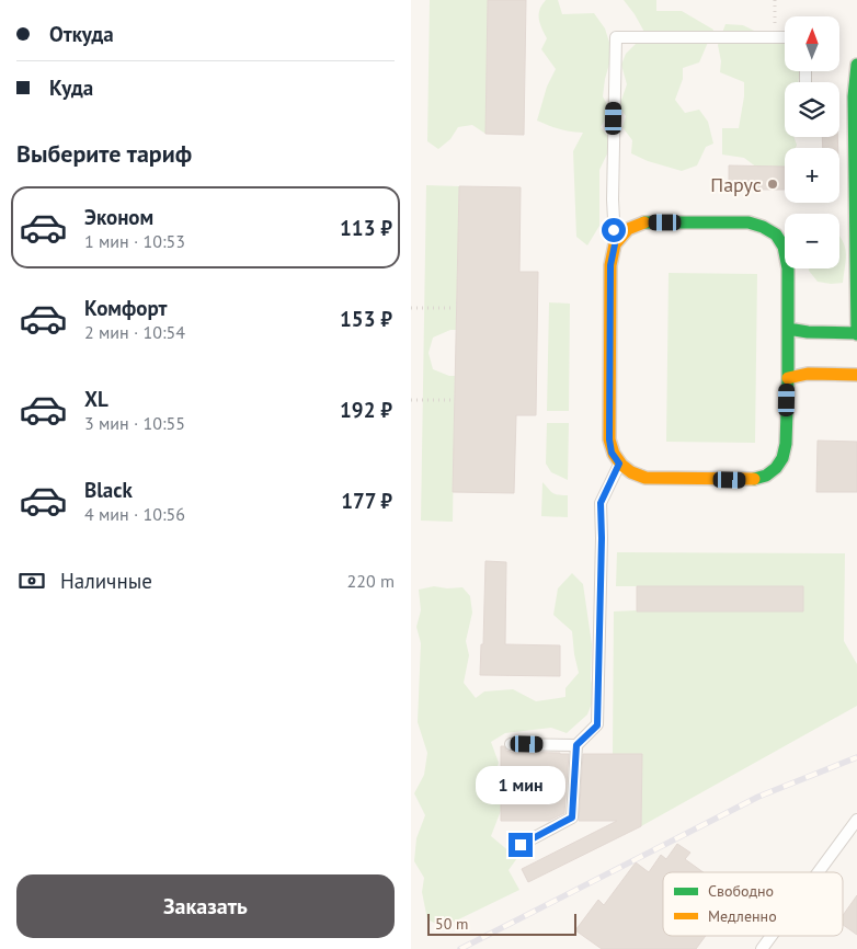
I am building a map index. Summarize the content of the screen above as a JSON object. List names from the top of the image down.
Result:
{
  "places": ["Парус"],
  "legend": ["Свободно", "Медленно"],
  "scale_bar": "50 m",
  "north": "top",
  "page": {
    "banner": ["Откуда", "Куда"],
    "map_buttons": ["+", "−"],
    "heading": "Выберите тариф",
    "list": [
      {
        "name": "Эконом",
        "note": "1 мин · 10:53",
        "value": "113 ₽"
      },
      {
        "name": "Комфорт",
        "note": "2 мин · 10:54",
        "value": "153 ₽"
      },
      {
        "name": "XL",
        "note": "3 мин · 10:55",
        "value": "192 ₽"
      },
      {
        "name": "Black",
        "note": "4 мин · 10:56",
        "value": "177 ₽"
      }
    ],
    "pay": ["Наличные", "220 m"],
    "bubble": "1 мин",
    "buttons": "Заказать",
    "scale": "50 m"
  }
}
